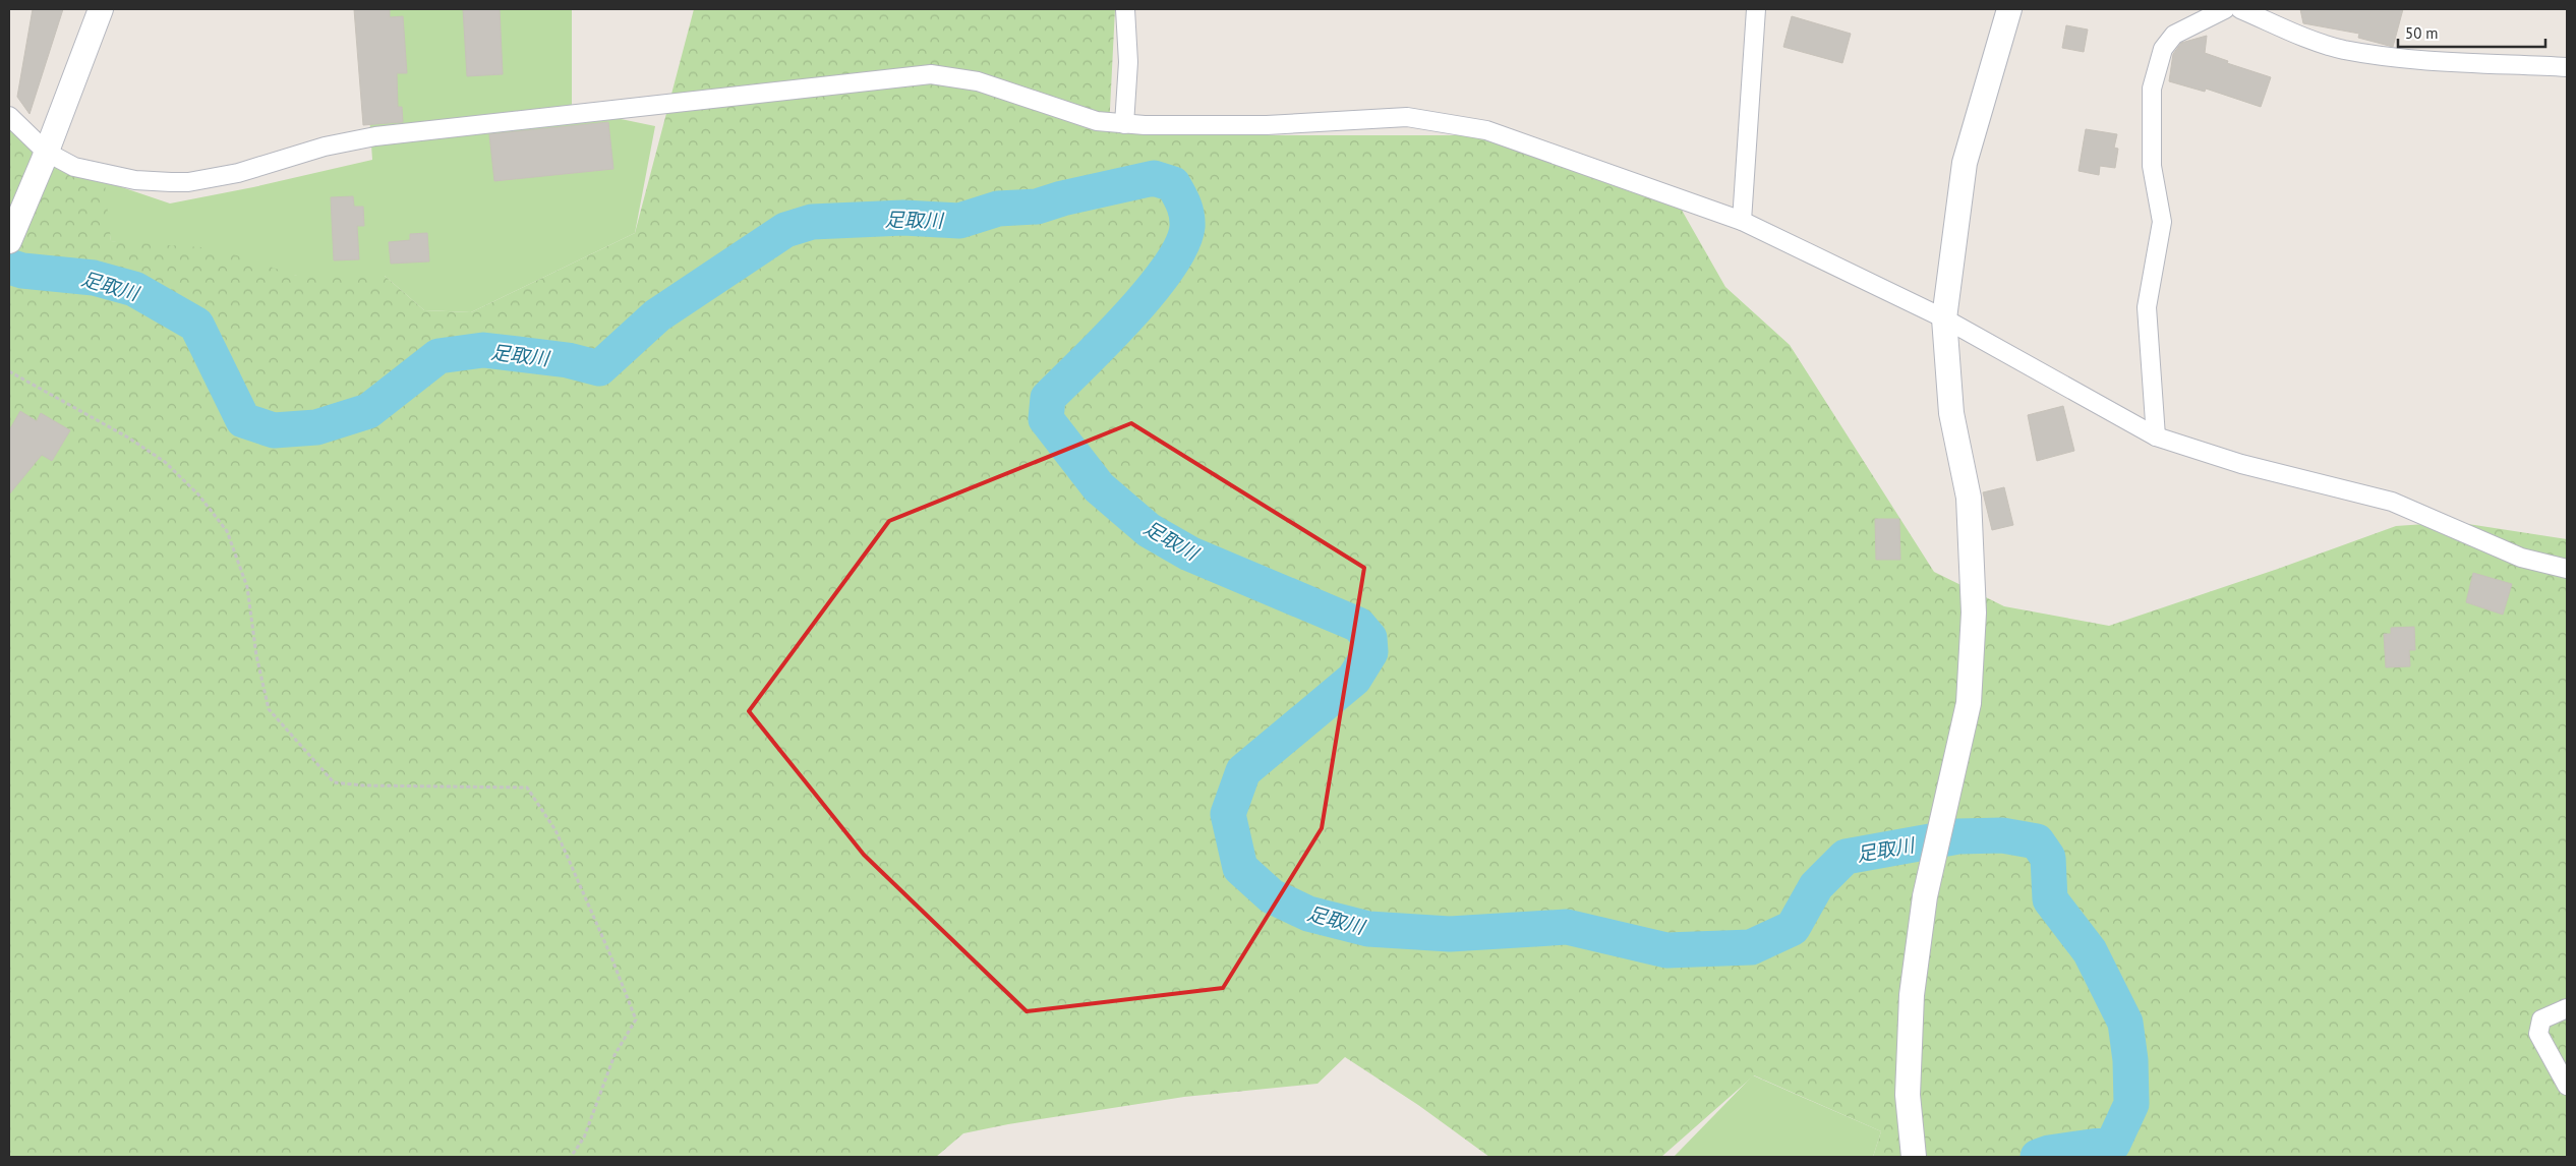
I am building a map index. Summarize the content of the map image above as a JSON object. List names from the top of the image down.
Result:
{
  "water": ["足取川"],
  "scale_bar": "50 m"
}
